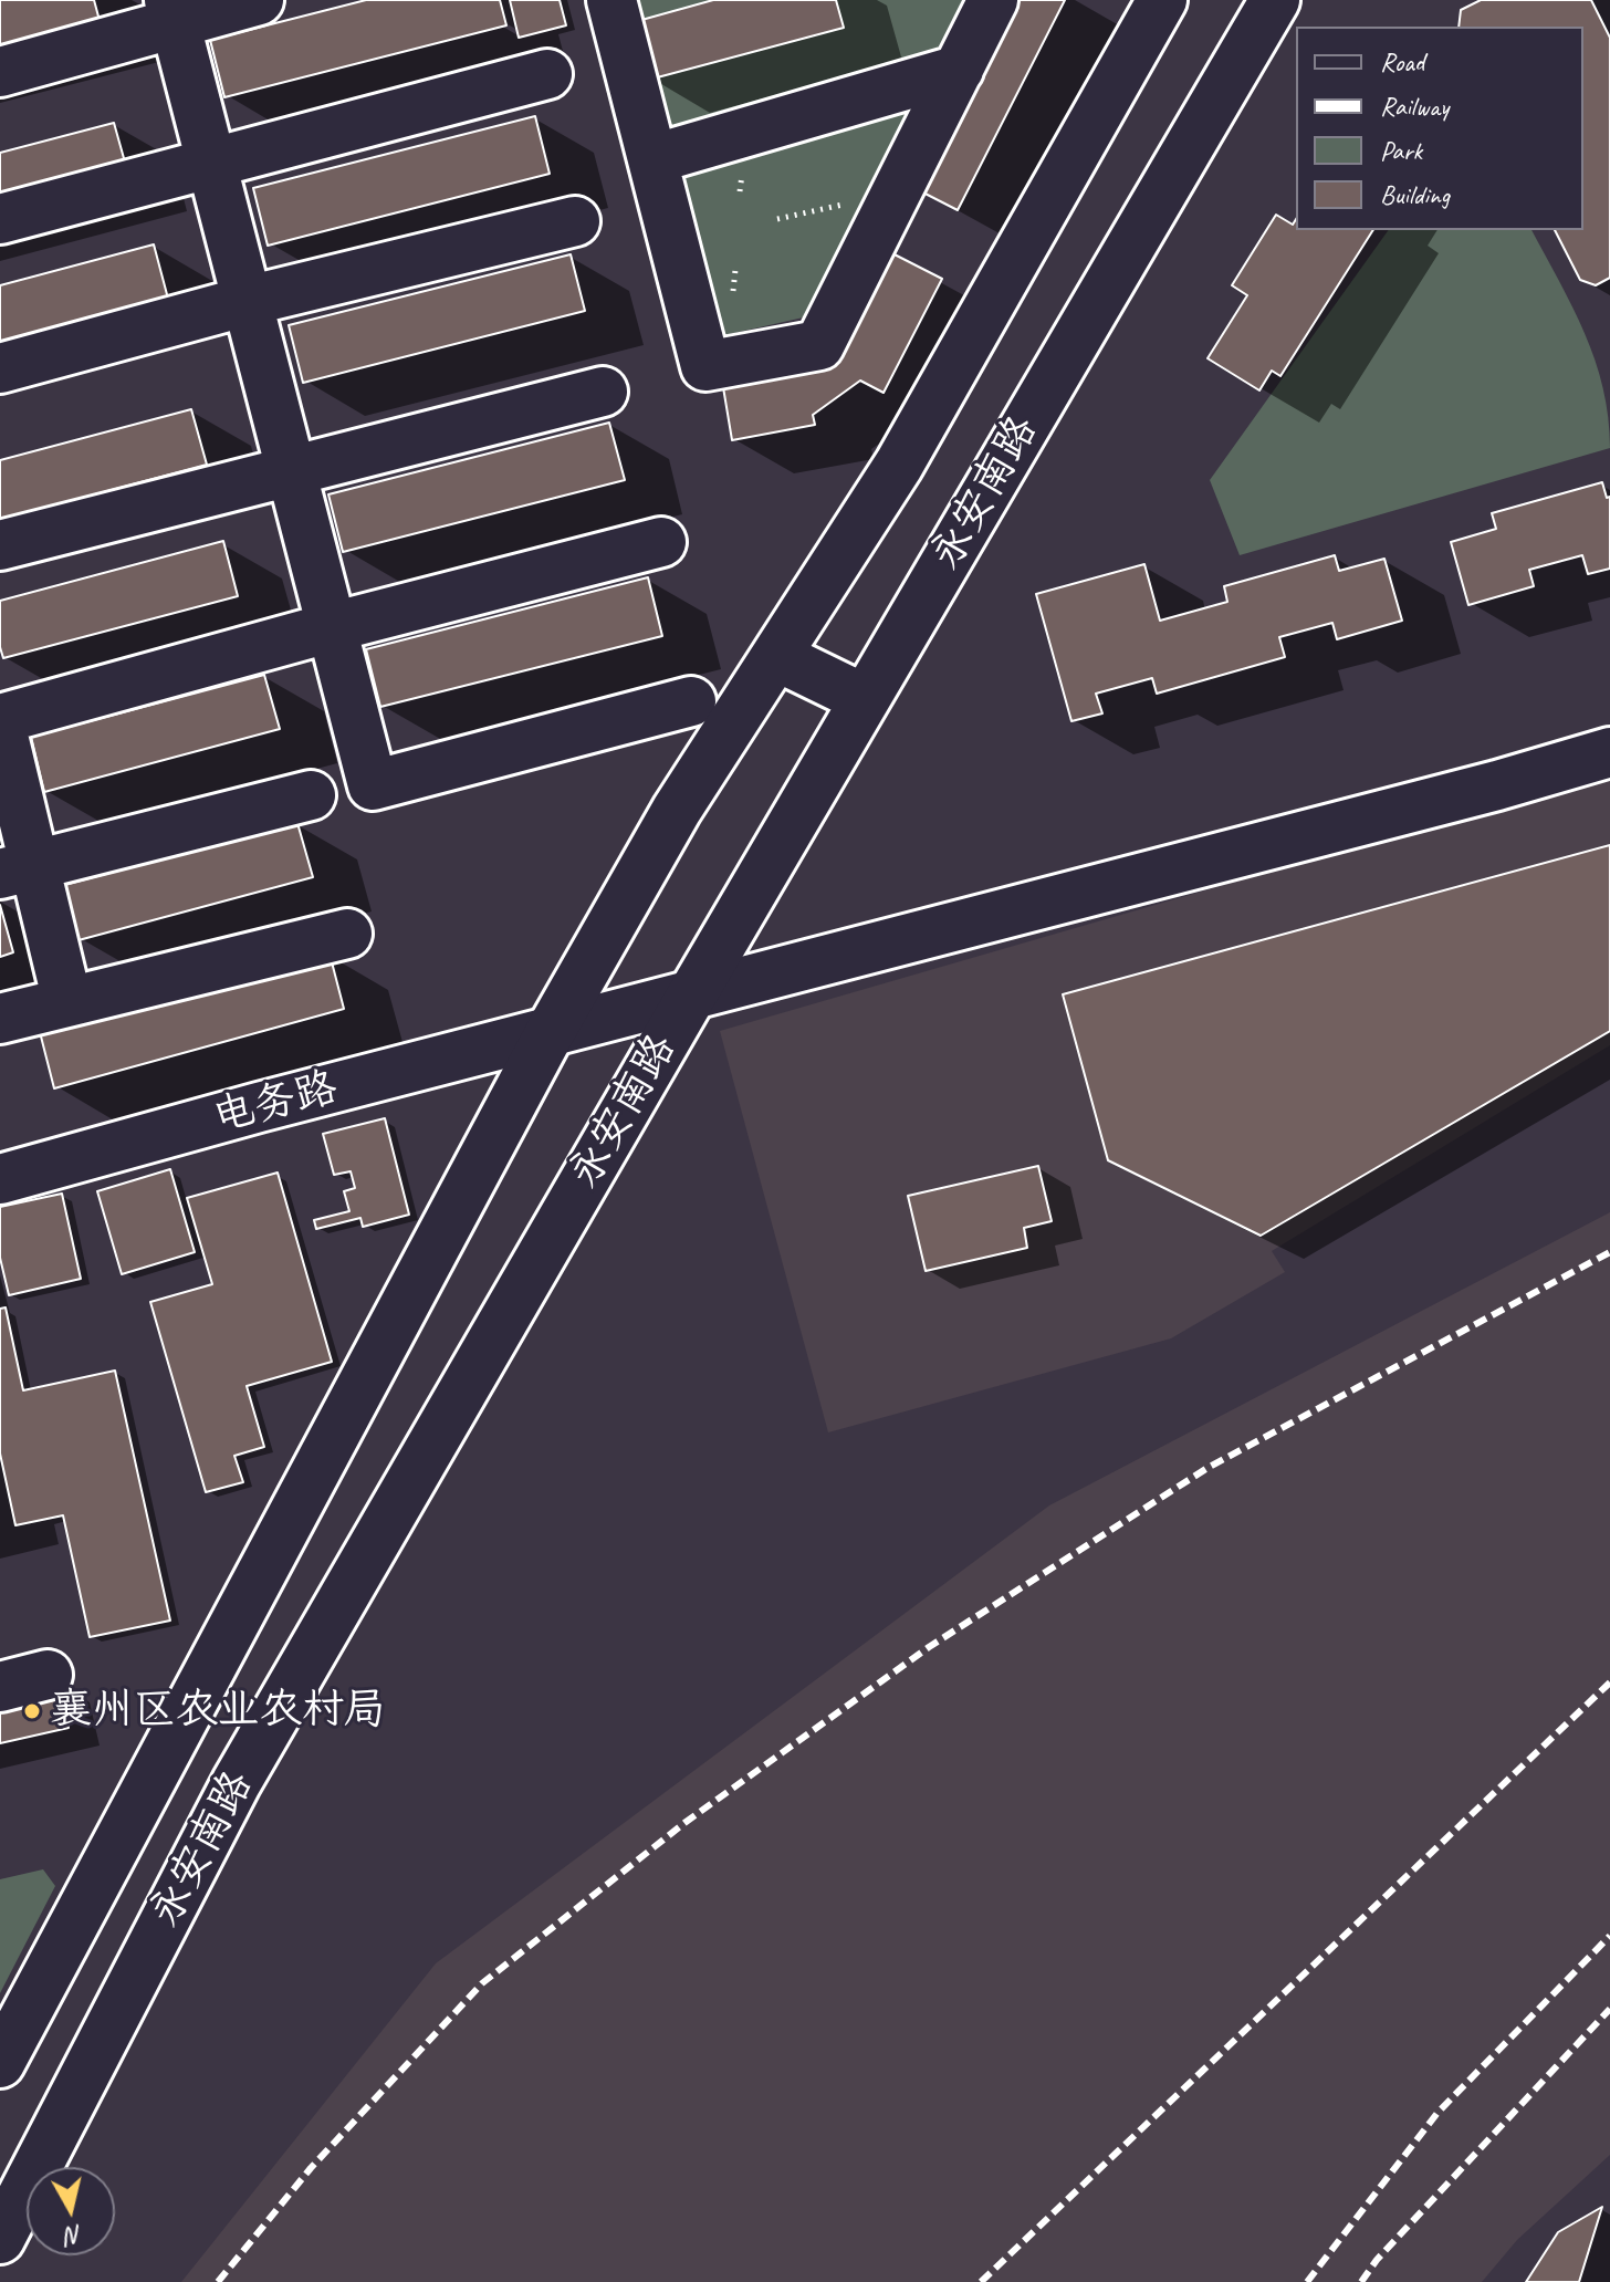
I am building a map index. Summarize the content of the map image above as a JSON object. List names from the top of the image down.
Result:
{
  "streets": {
    "main road": ["永安南路", "电务路"]
  },
  "crossings": [
    ["永安南路", "电务路"]
  ],
  "places": ["襄州区农业农村局"],
  "legend": [
    "Road",
    "Railway",
    "Park",
    "Building"
  ],
  "north": "bottom"
}
